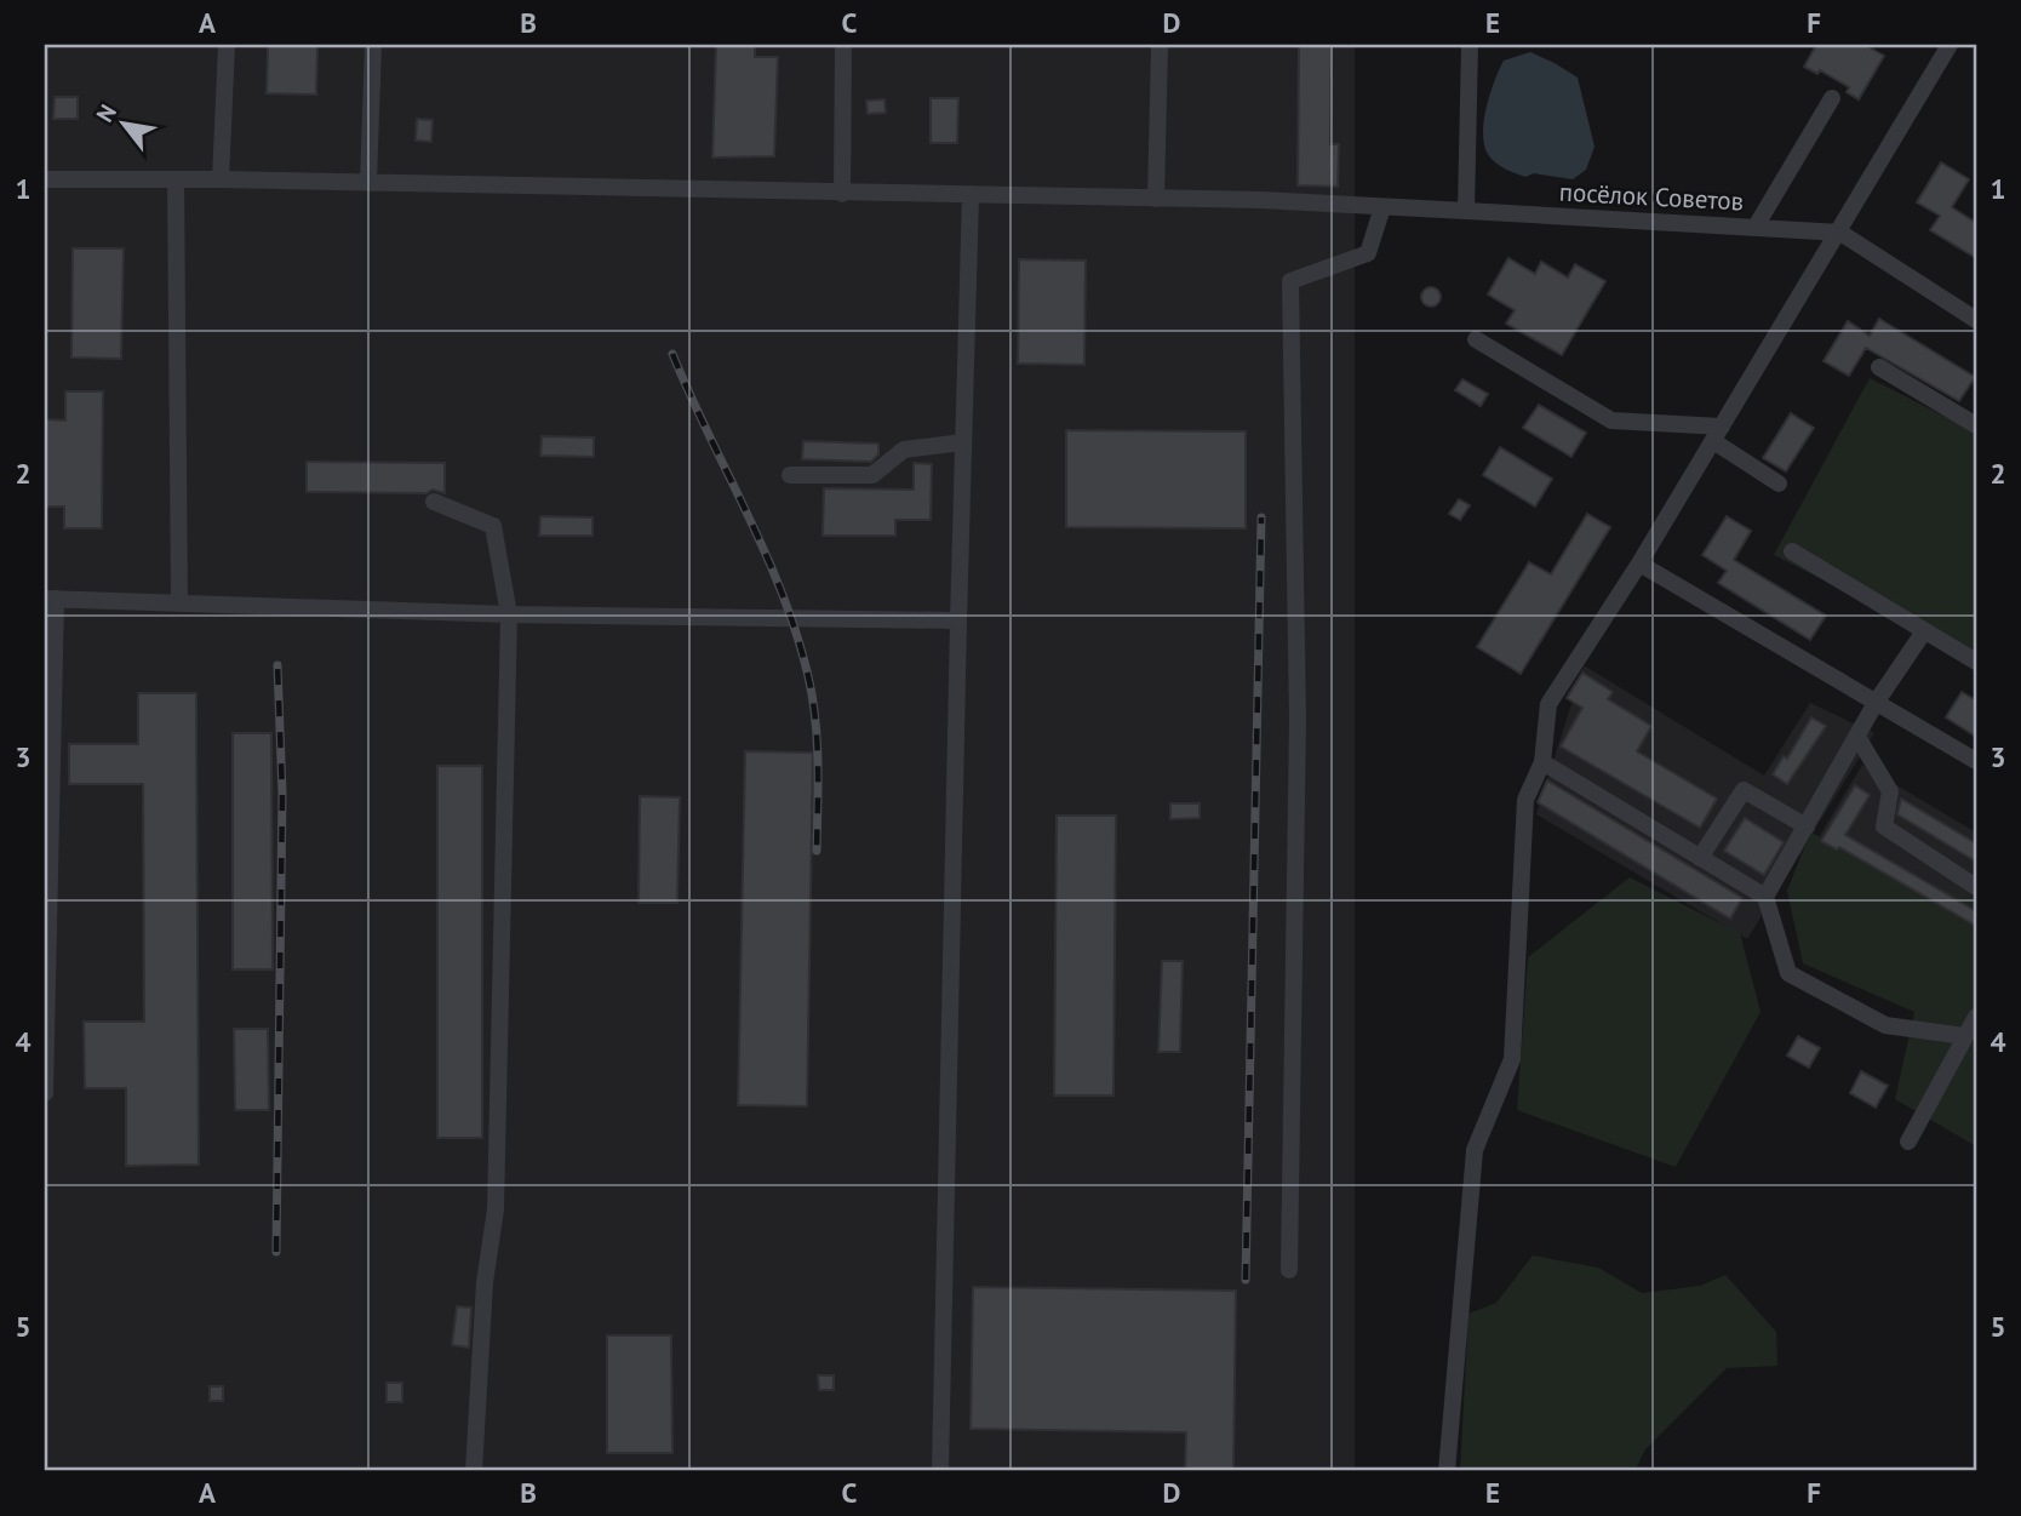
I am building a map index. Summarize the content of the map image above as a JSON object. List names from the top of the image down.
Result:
{
  "streets": {
    "street": ["посёлок Советов"]
  },
  "north": "top left",
  "grid": {
    "columns": [
      "A",
      "B",
      "C",
      "D",
      "E",
      "F"
    ],
    "rows": [
      "1",
      "2",
      "3",
      "4",
      "5"
    ]
  }
}
